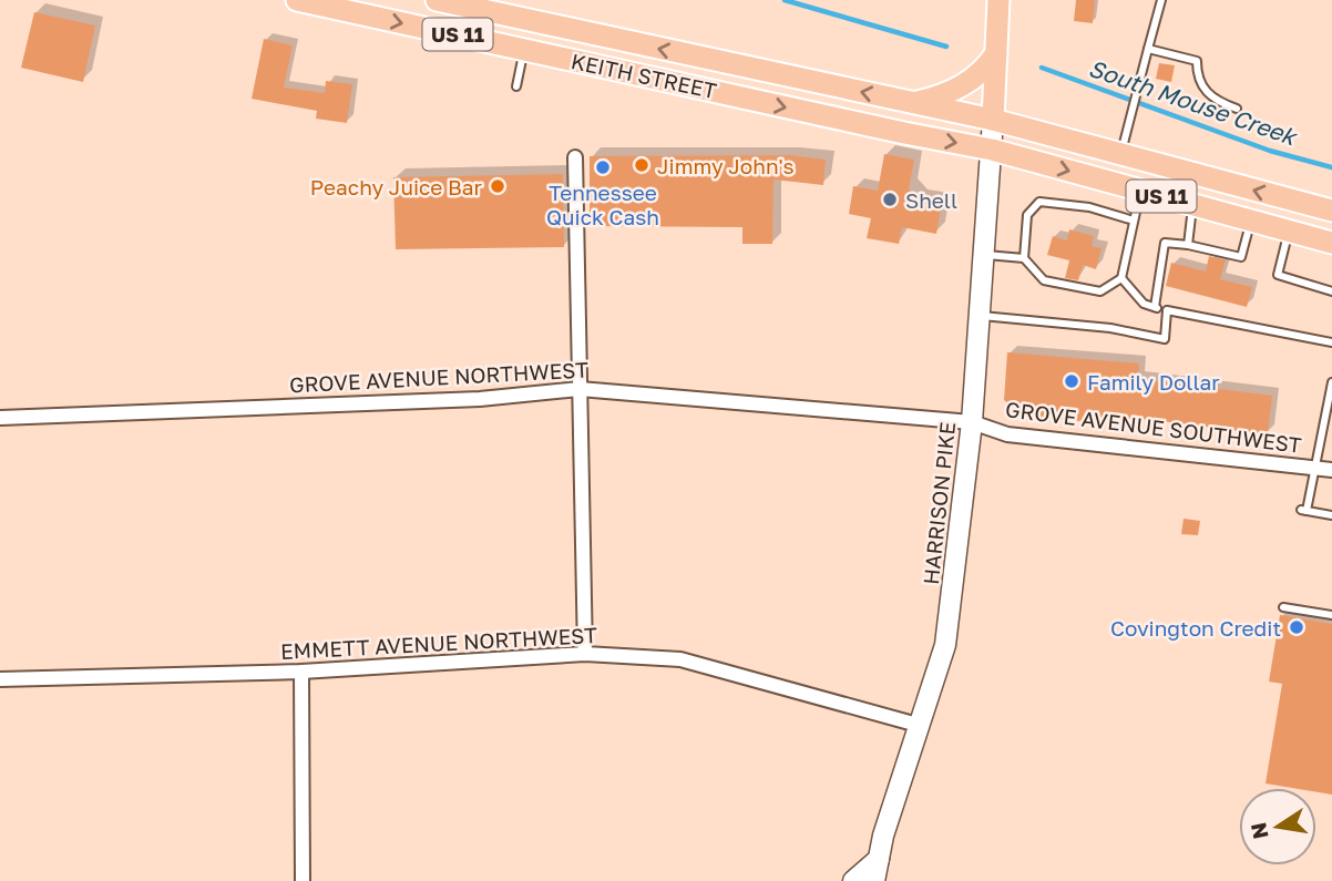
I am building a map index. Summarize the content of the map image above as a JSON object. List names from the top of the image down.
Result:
{
  "streets": {
    "main road": ["US 11", "KEITH STREET", "HARRISON PIKE"],
    "street": ["GROVE AVENUE NORTHWEST", "GROVE AVENUE SOUTHWEST", "EMMETT AVENUE NORTHWEST"]
  },
  "crossings": [
    ["US 11", "KEITH STREET"],
    ["US 11", "HARRISON PIKE"],
    ["KEITH STREET", "HARRISON PIKE"],
    ["GROVE AVENUE NORTHWEST", "GROVE AVENUE SOUTHWEST"],
    ["GROVE AVENUE NORTHWEST", "HARRISON PIKE"],
    ["GROVE AVENUE SOUTHWEST", "HARRISON PIKE"],
    ["HARRISON PIKE", "EMMETT AVENUE NORTHWEST"]
  ],
  "water": ["South Mouse Creek"],
  "places": [
    "Jimmy John's",
    "Tennessee Quick Cash",
    "Peachy Juice Bar",
    "Shell",
    "Family Dollar",
    "Covington Credit"
  ],
  "north": "left"
}
